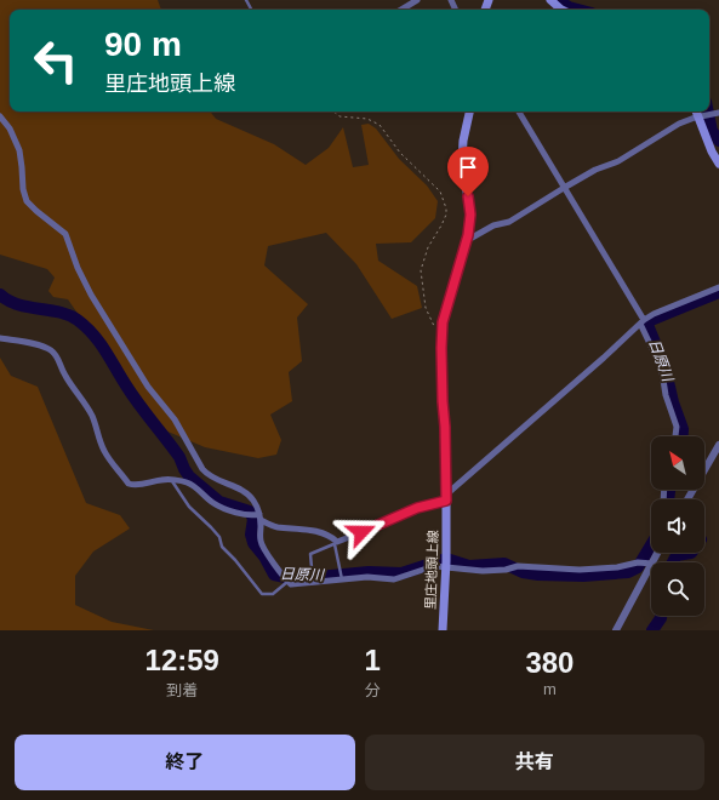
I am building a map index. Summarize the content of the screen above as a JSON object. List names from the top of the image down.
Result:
{
  "streets": {
    "main road": ["里庄地頭上線"]
  },
  "water": ["日原川"],
  "north": "top left",
  "page": {
    "turn": ["90 m", "里庄地頭上線"],
    "eta": [
      "12:59",
      "到着",
      "1",
      "分",
      "380",
      "m"
    ],
    "buttons": ["終了", "共有"]
  }
}
